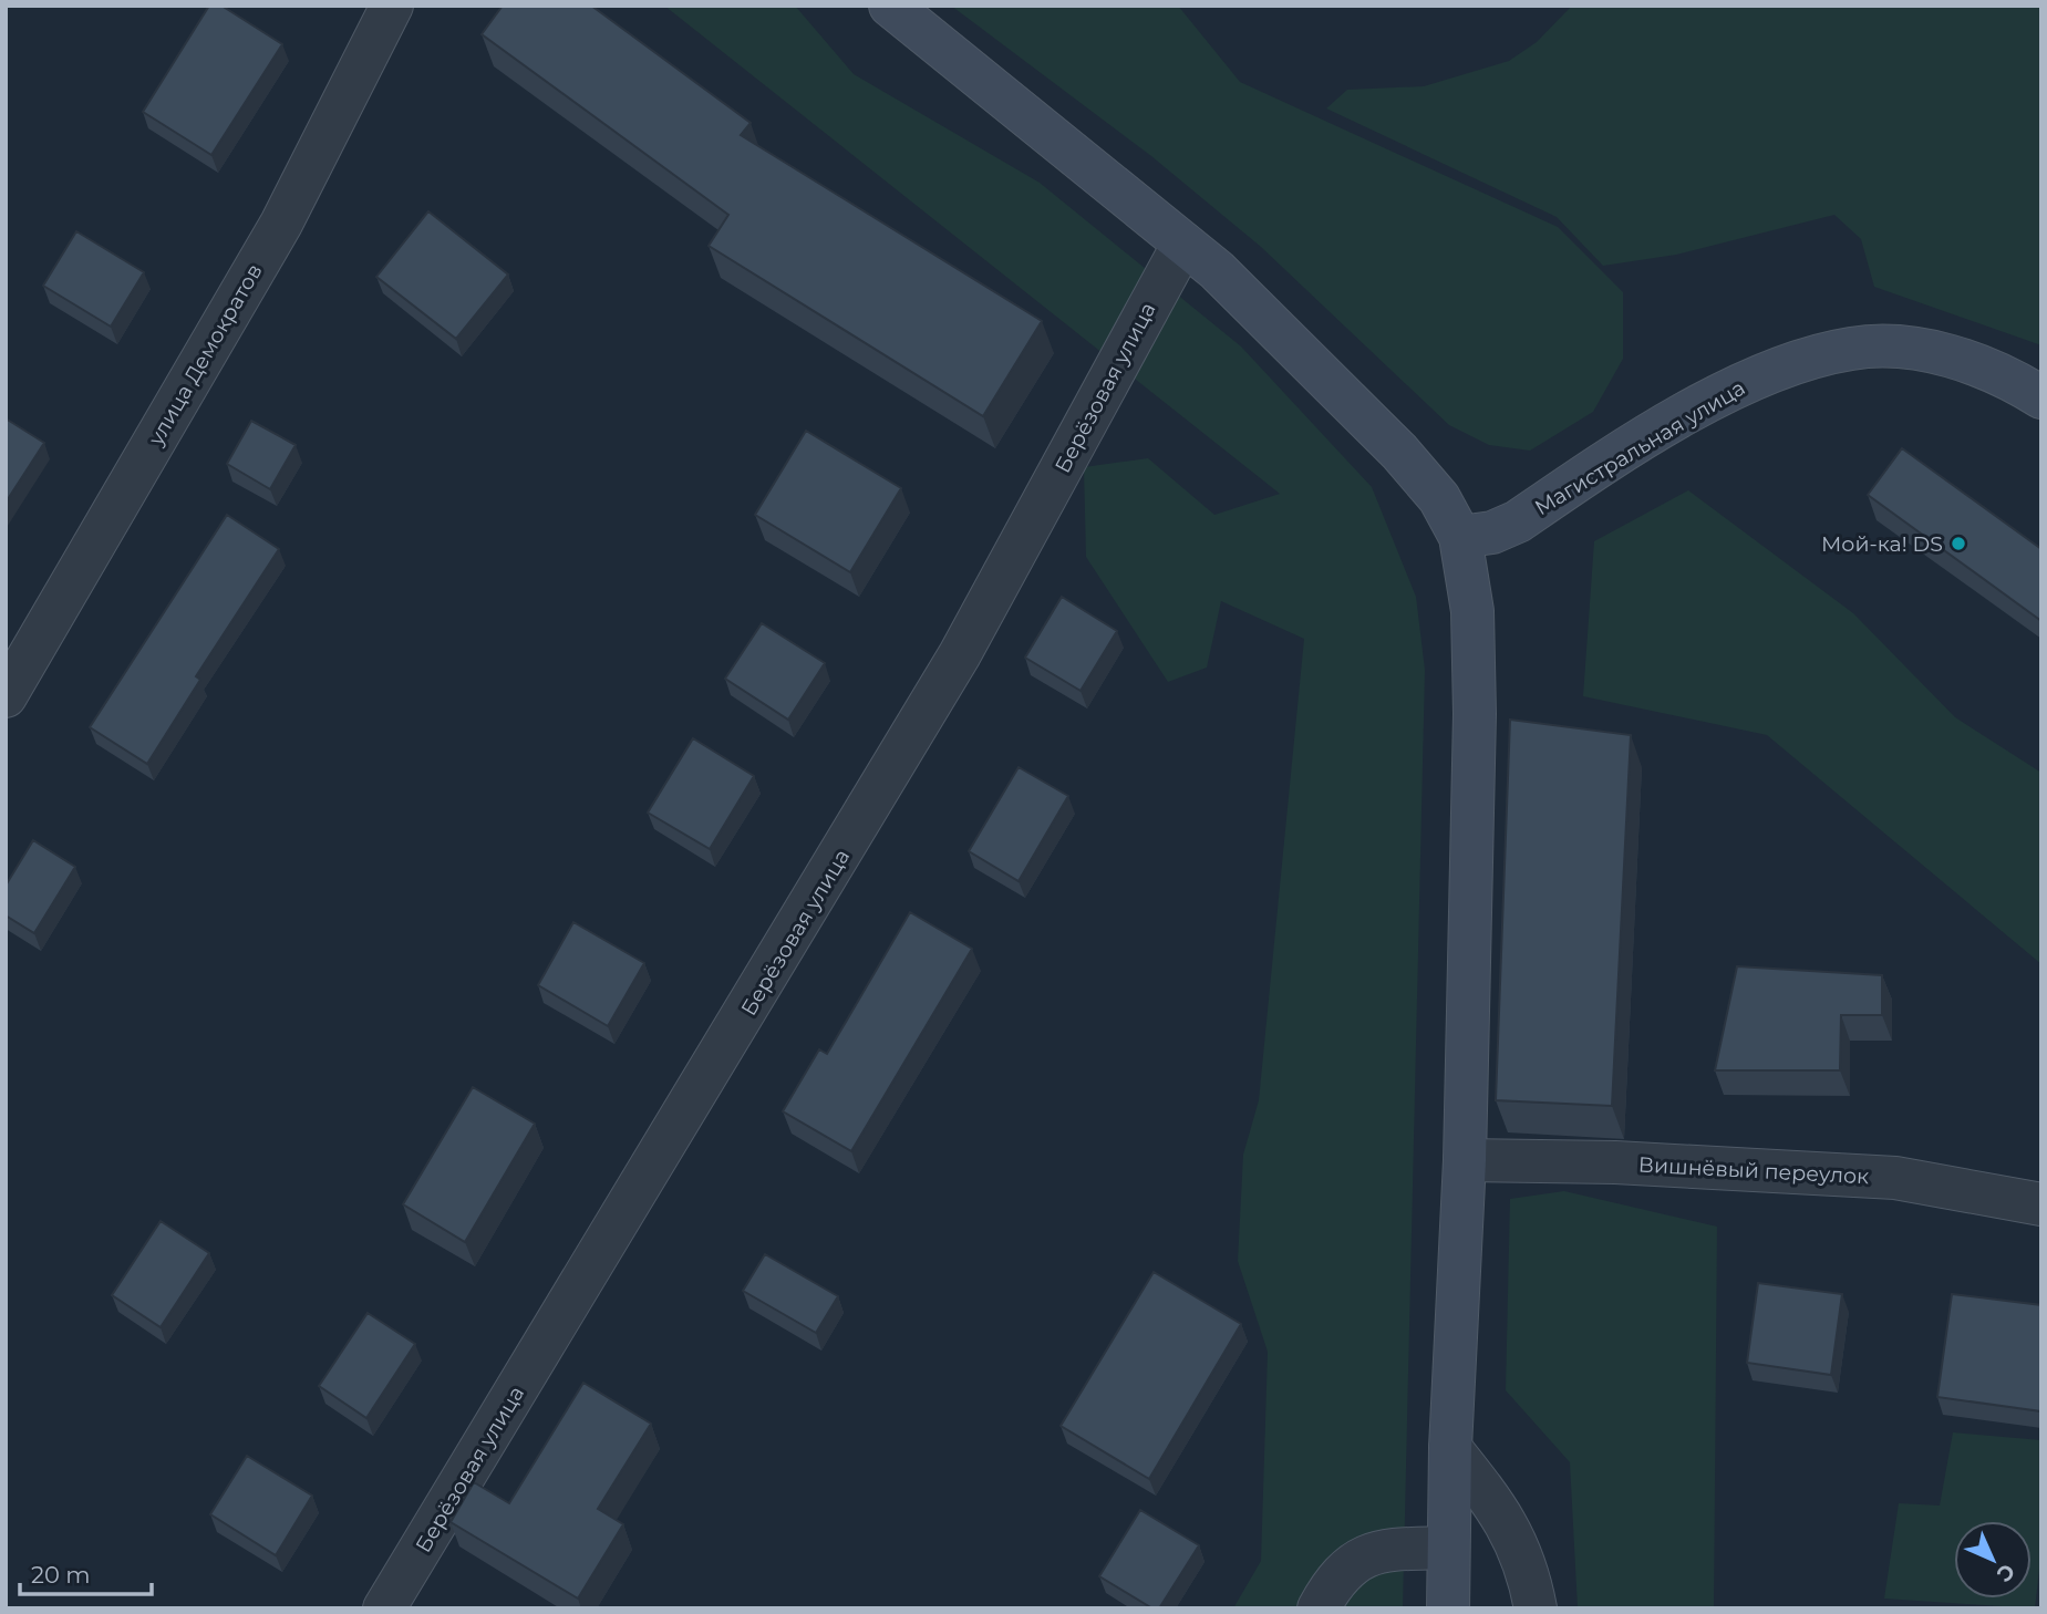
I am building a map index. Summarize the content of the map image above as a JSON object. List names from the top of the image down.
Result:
{
  "streets": {
    "street": [
      "улица Демократов",
      "Берёзовая улица",
      "Магистральная улица",
      "Вишнёвый переулок"
    ]
  },
  "places": ["Мой-ка! DS"],
  "scale_bar": "20 m",
  "north": "bottom right"
}
